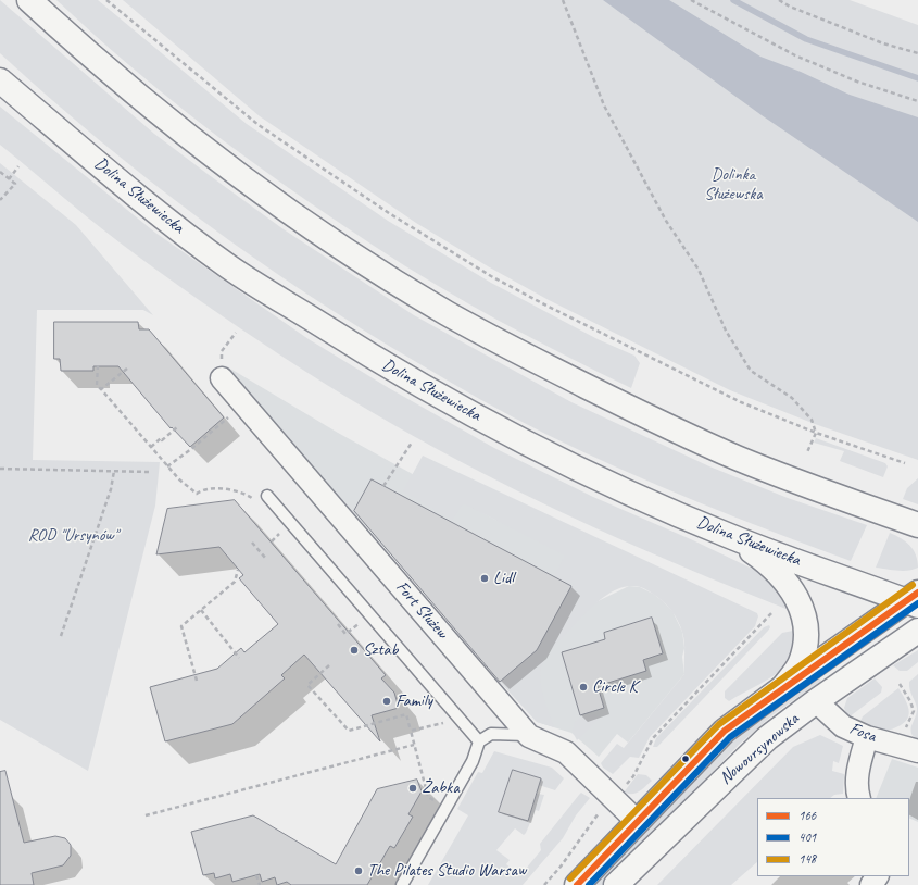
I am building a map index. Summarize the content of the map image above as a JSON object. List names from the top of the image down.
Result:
{
  "streets": {
    "main road": ["Dolina Służewiecka", "Nowoursynowska"],
    "street": ["Fort Służew", "Fosa"]
  },
  "crossings": [
    ["Dolina Służewiecka", "Nowoursynowska"],
    ["Fort Służew", "Nowoursynowska"],
    ["Fosa", "Nowoursynowska"]
  ],
  "parks": ["Dolinka Służewska", "ROD \"Ursynów\""],
  "places": [
    "Lidl",
    "Sztab",
    "Circle K",
    "Family",
    "Żabka",
    "The Pilates Studio Warsaw"
  ],
  "lines": ["transit line 148", "transit line 166", "transit line 401"],
  "legend": ["166", "401", "148"]
}
